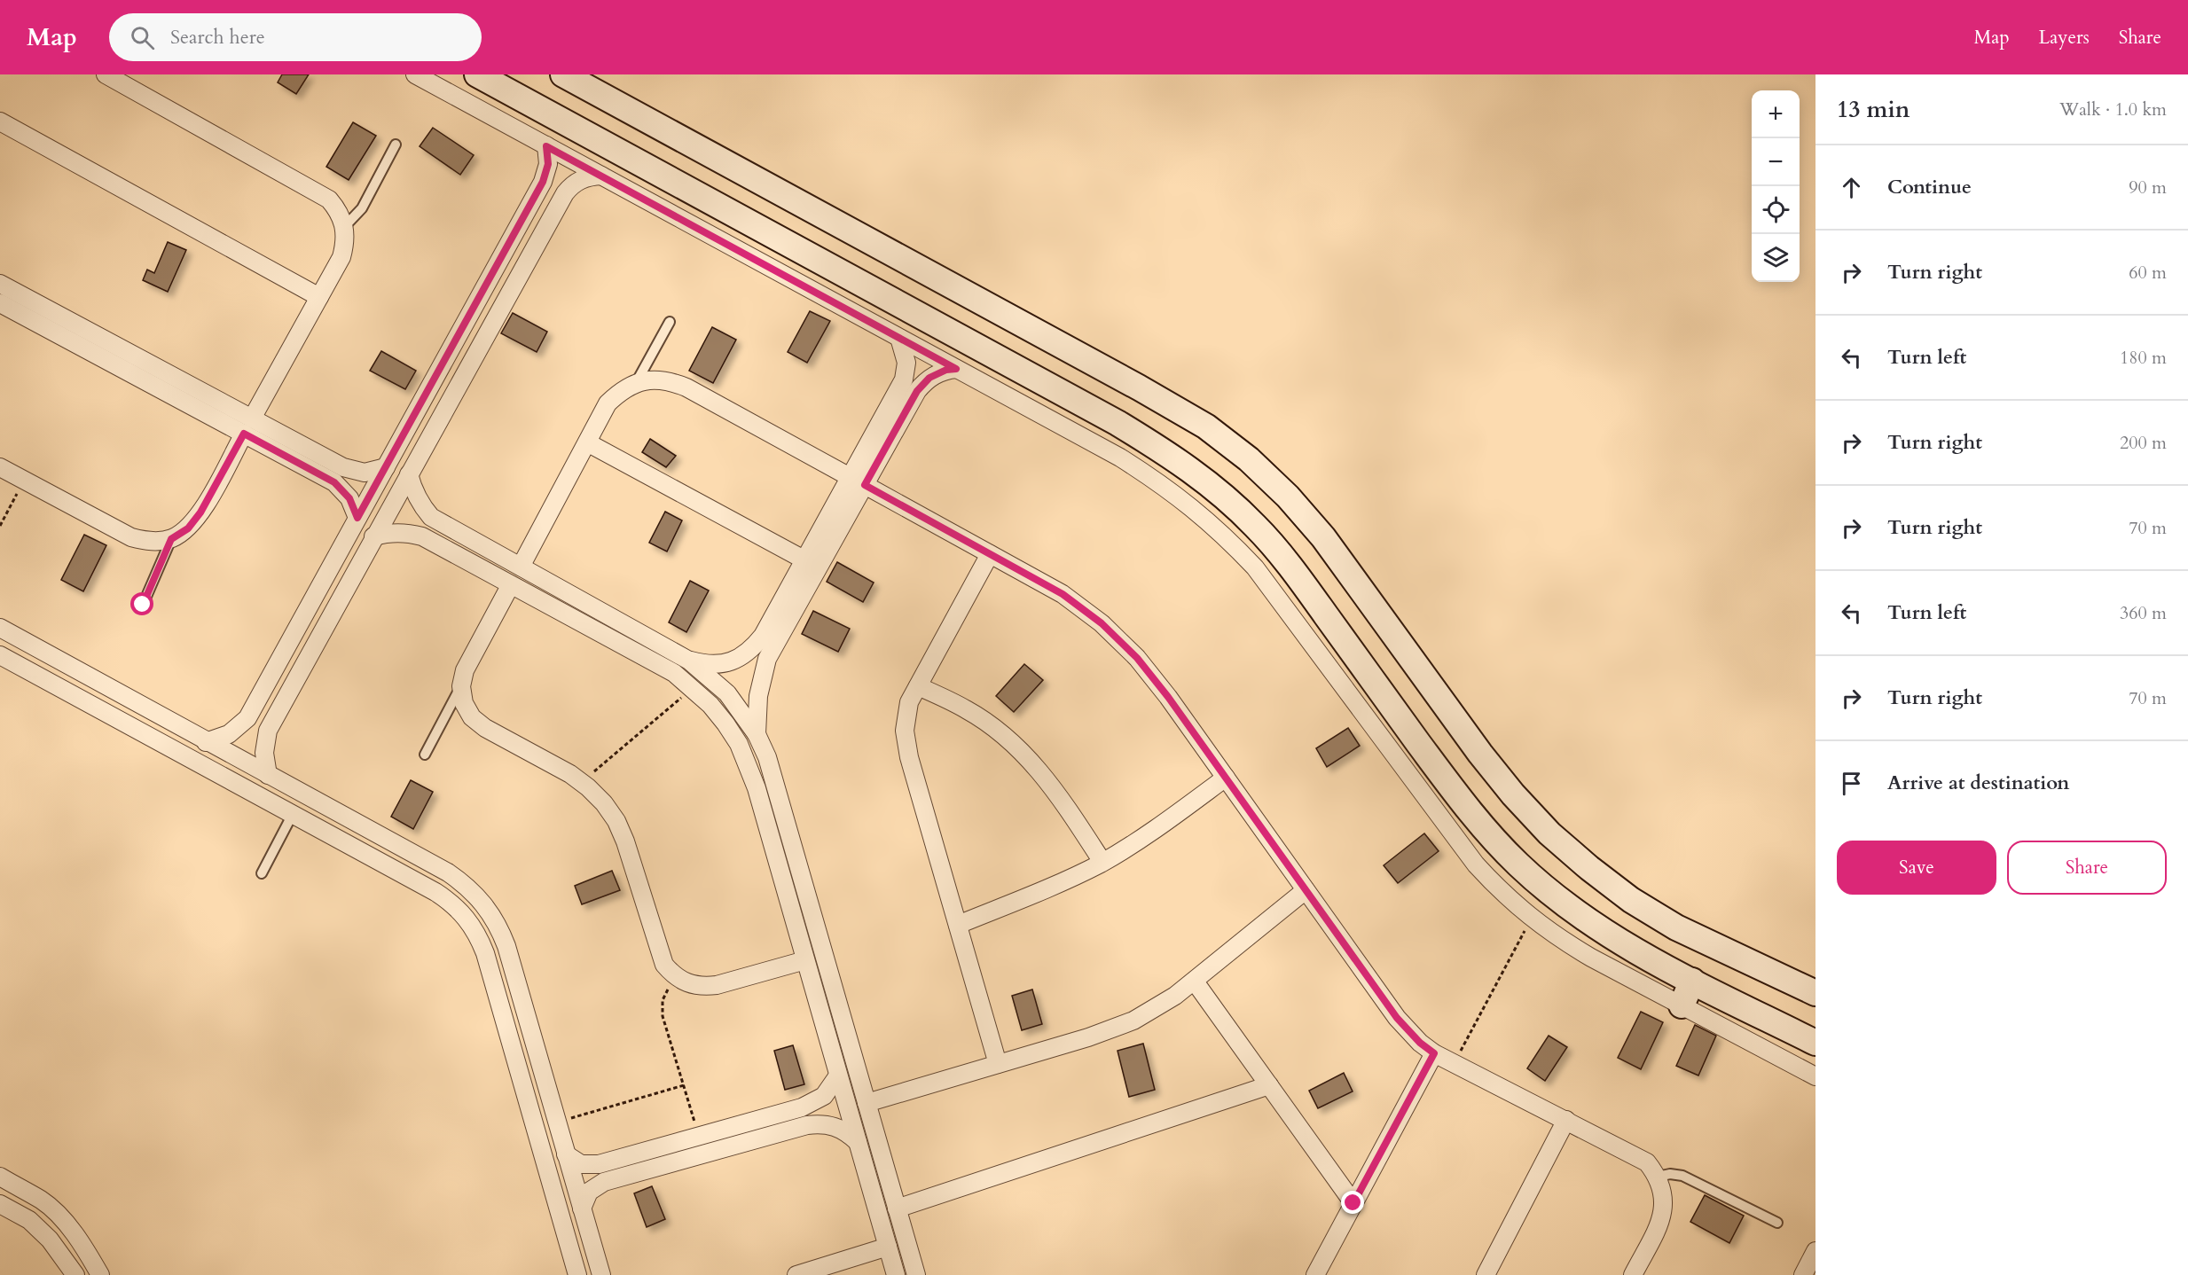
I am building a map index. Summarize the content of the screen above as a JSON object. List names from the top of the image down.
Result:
{
  "page": {
    "header": "Map",
    "search": "Search here",
    "nav": ["Map", "Layers", "Share"],
    "heading": ["13 min", "Walk · 1.0 km"],
    "map_buttons": ["+", "−"],
    "list": [
      ["Continue", "90 m"],
      ["Turn right", "60 m"],
      ["Turn left", "180 m"],
      ["Turn right", "200 m"],
      ["Turn right", "70 m"],
      ["Turn left", "360 m"],
      ["Turn right", "70 m"],
      "Arrive at destination"
    ],
    "buttons": ["Save", "Share"]
  }
}
